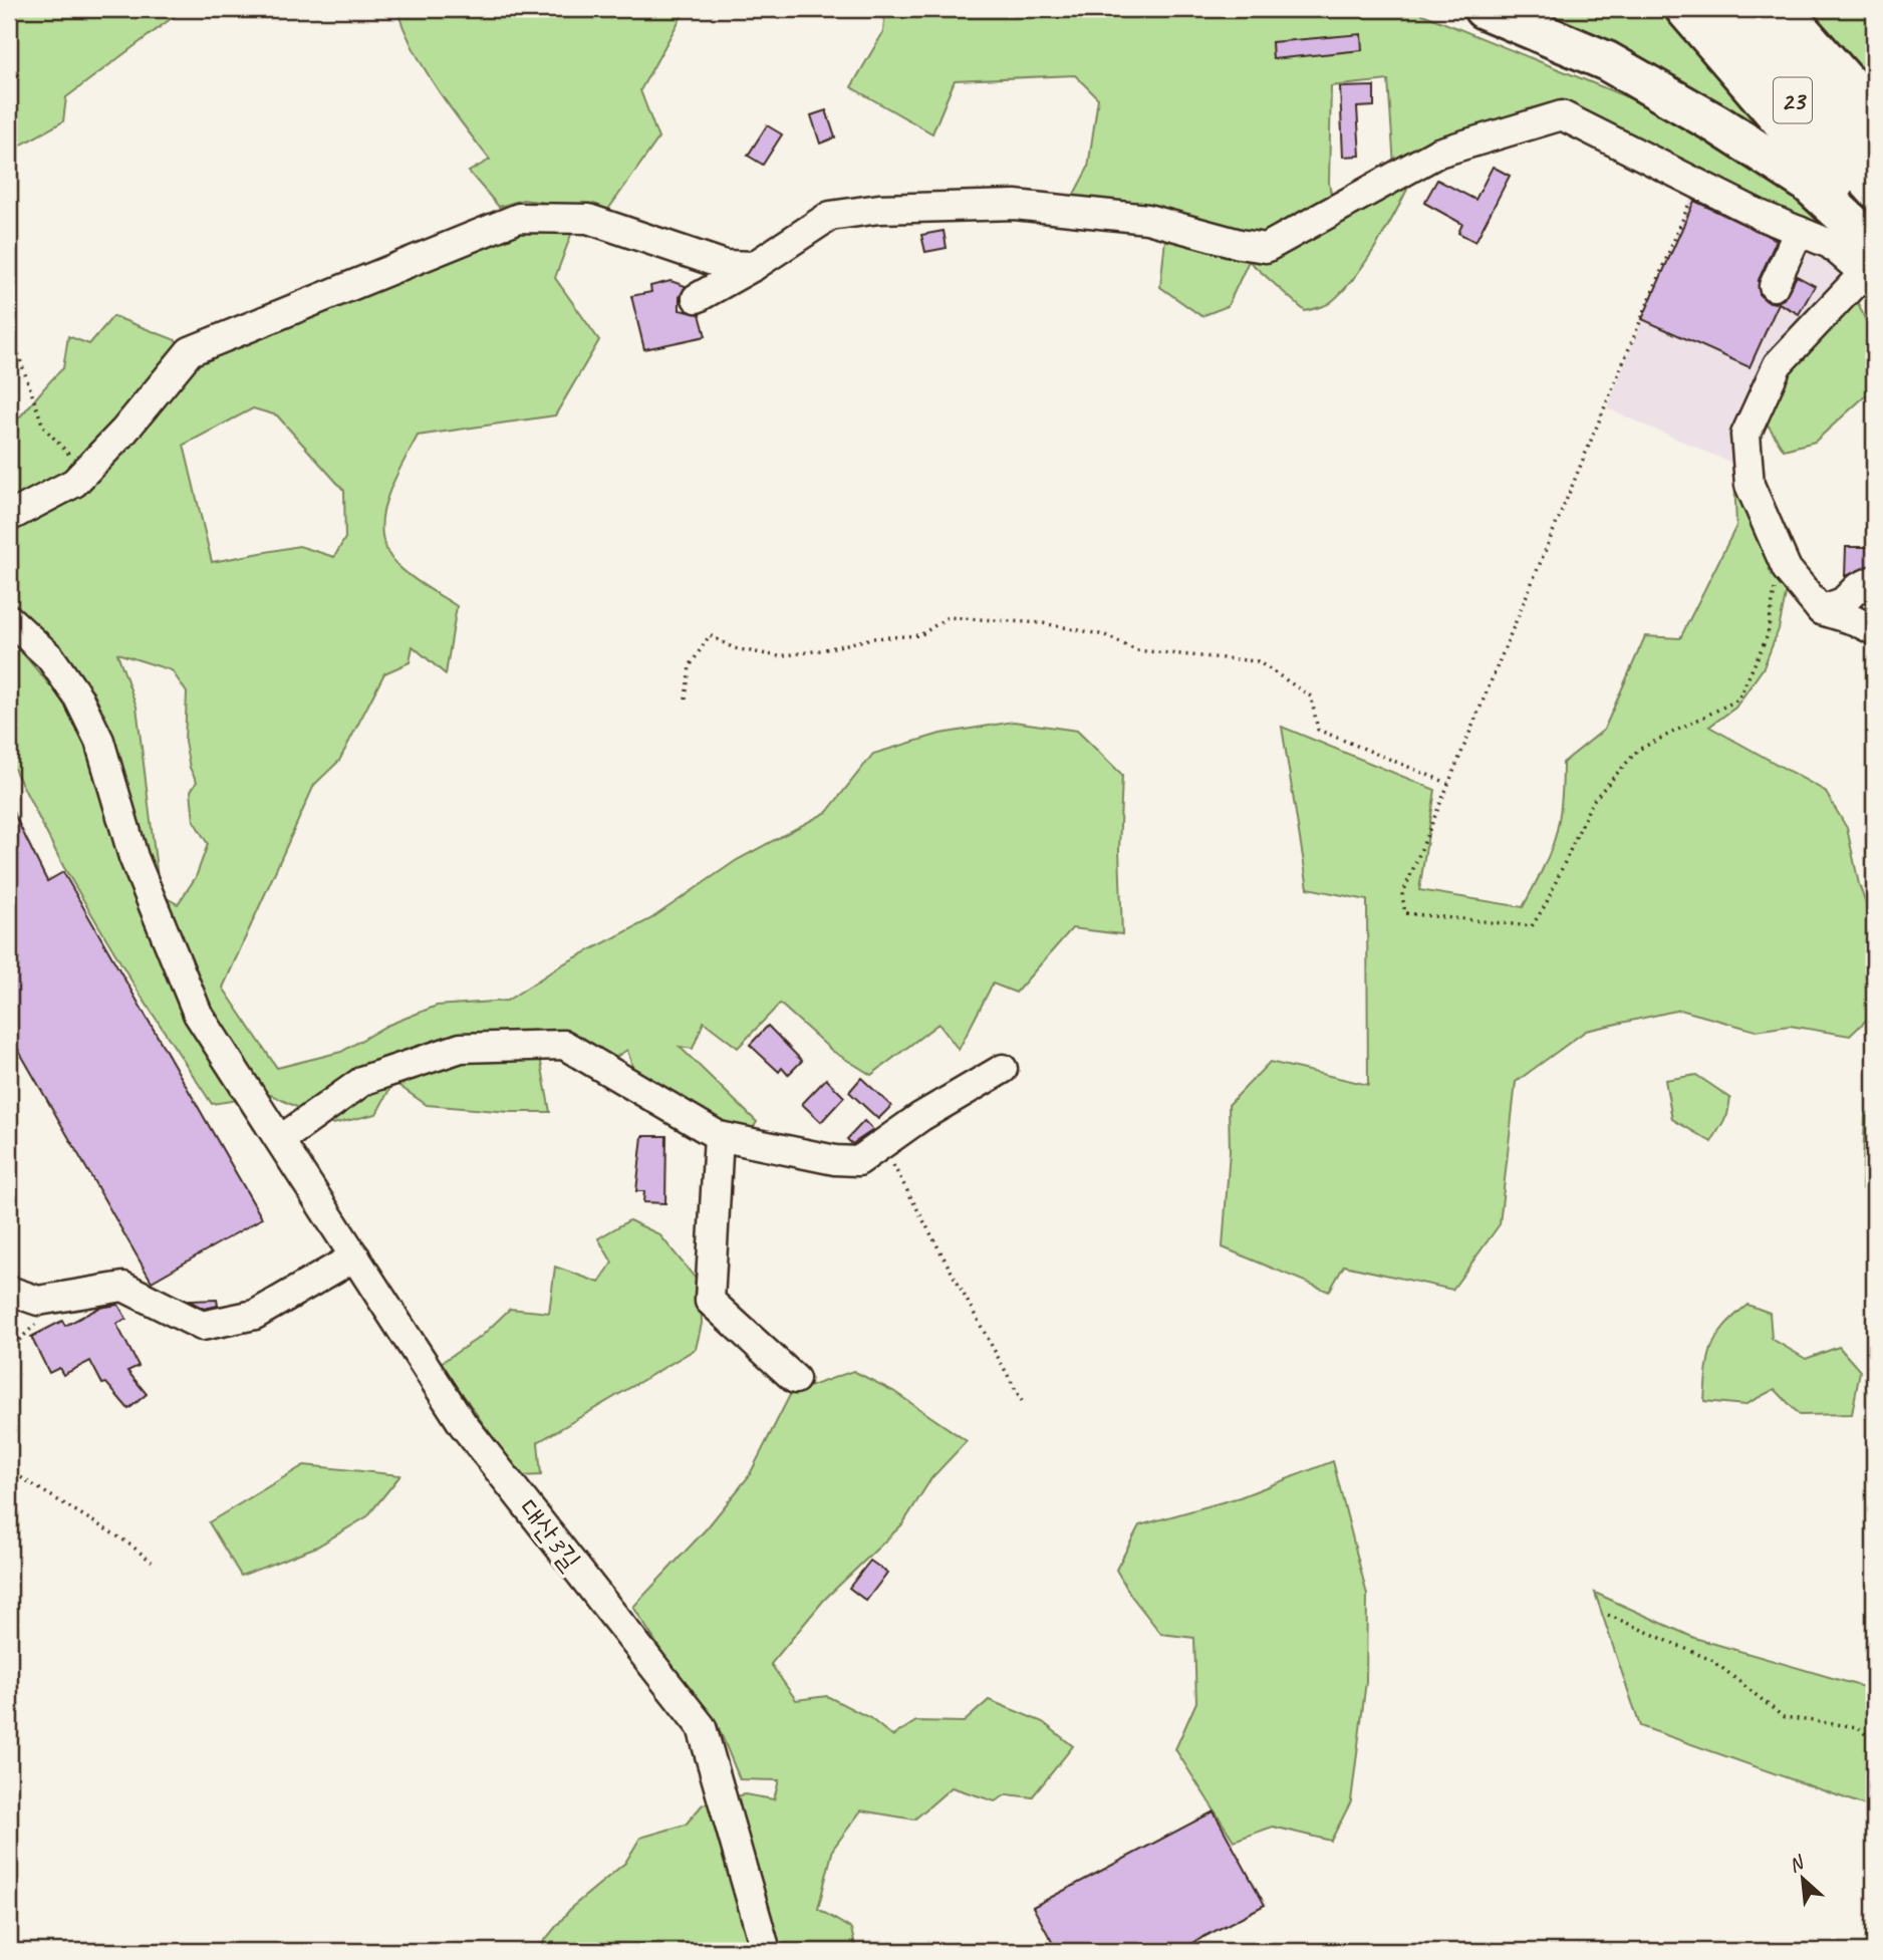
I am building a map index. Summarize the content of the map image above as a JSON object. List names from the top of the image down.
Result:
{
  "streets": {
    "main road": ["23"],
    "street": ["대산3길"]
  },
  "north": "top left"
}
